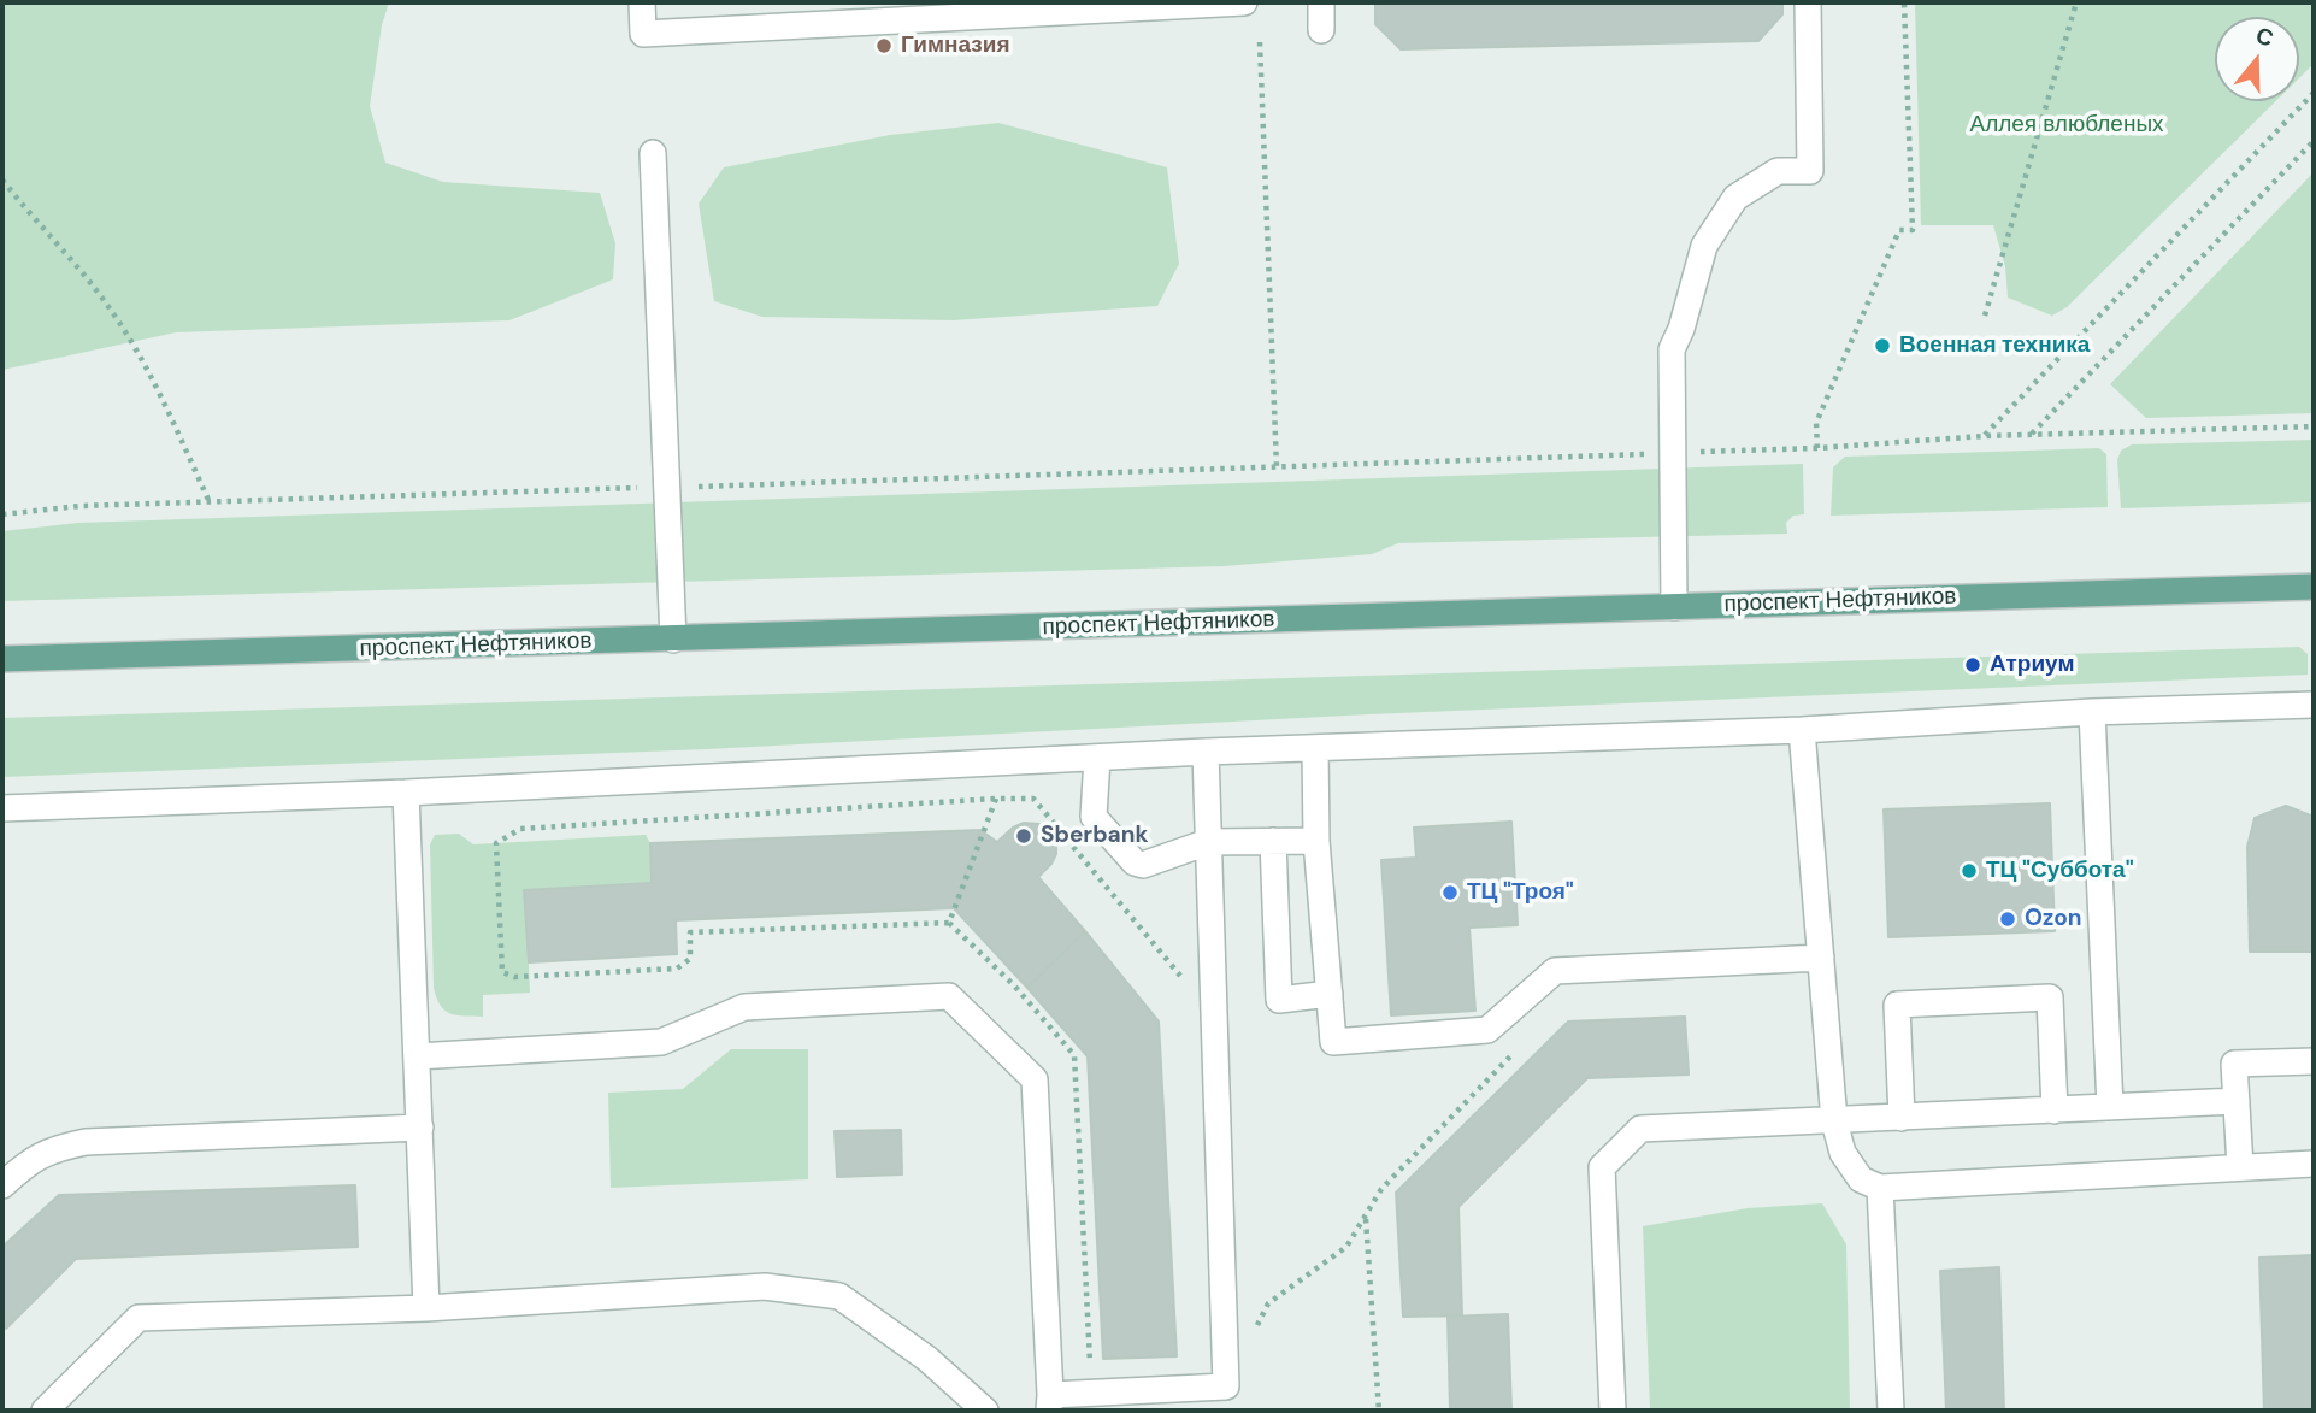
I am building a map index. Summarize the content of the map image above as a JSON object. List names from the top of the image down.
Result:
{
  "streets": {
    "main road": ["проспект Нефтяников"]
  },
  "parks": ["Аллея влюбленых"],
  "places": [
    "Гимназия",
    "Военная техника",
    "Атриум",
    "Sberbank",
    "ТЦ \"Суббота\"",
    "ТЦ \"Троя\"",
    "Ozon"
  ],
  "north": "top"
}
